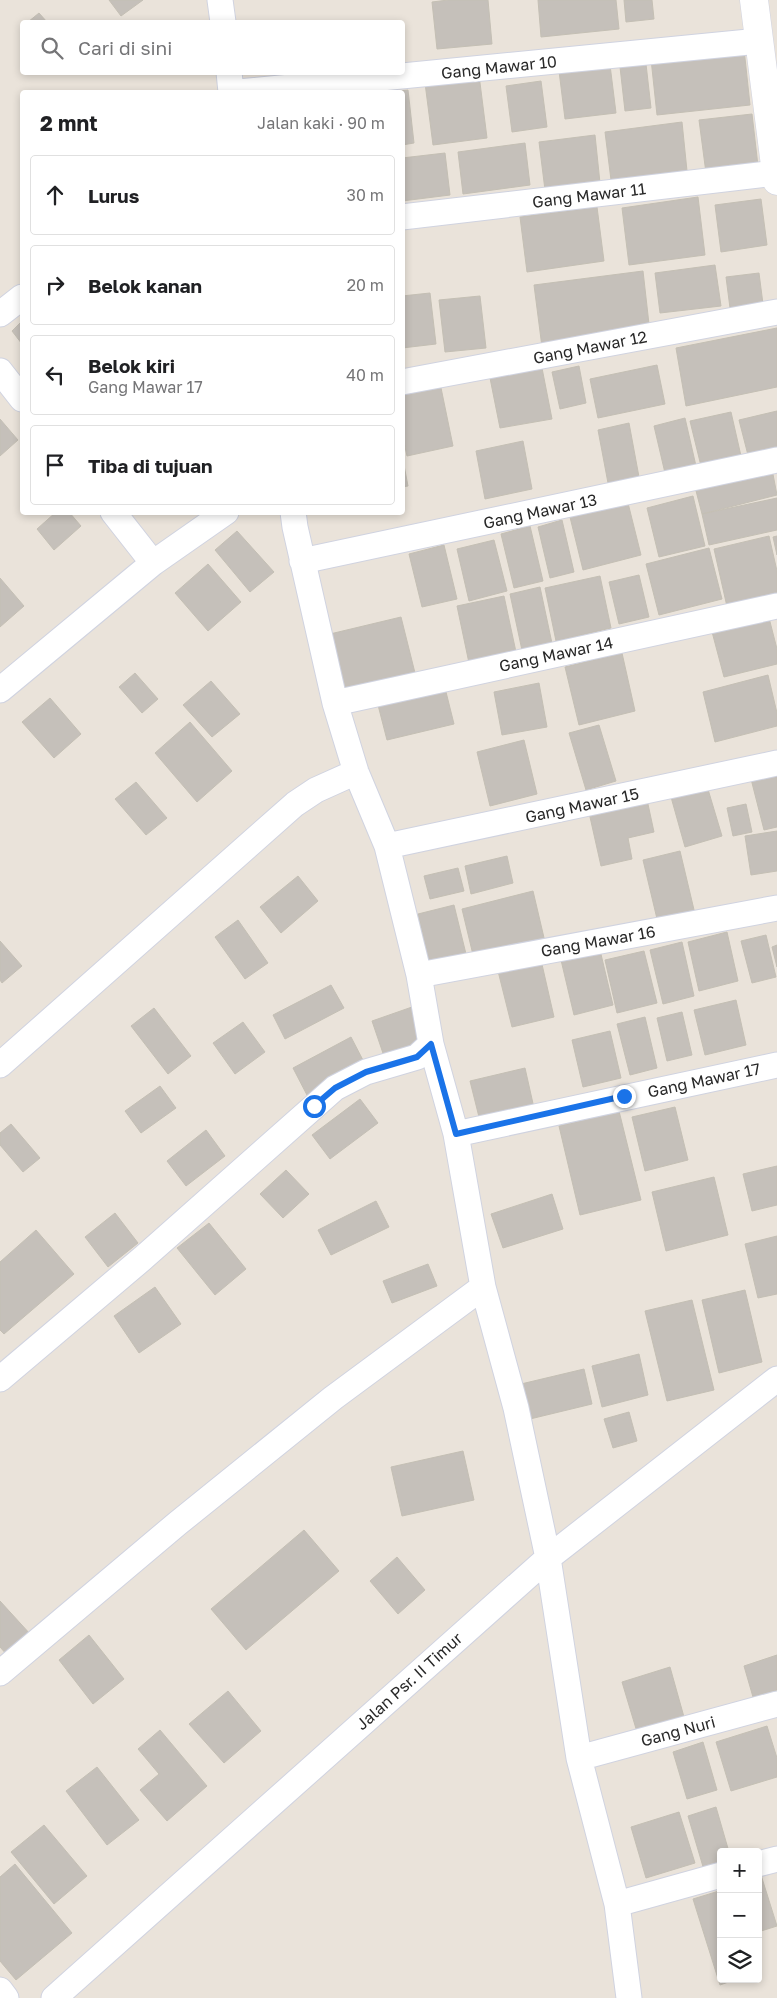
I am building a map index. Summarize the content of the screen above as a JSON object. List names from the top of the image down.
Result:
{
  "streets": {
    "street": [
      "Gang Mawar 10",
      "Gang Mawar 11",
      "Gang Mawar 12",
      "Gang Mawar 13",
      "Gang Mawar 14",
      "Gang Mawar 15",
      "Gang Mawar 16",
      "Gang Mawar 17",
      "Jalan Psr. II Timur",
      "Gang Nuri"
    ]
  },
  "page": {
    "search": "Cari di sini",
    "heading": ["2 mnt", "Jalan kaki · 90 m"],
    "list": [
      ["Lurus", "30 m"],
      ["Belok kanan", "20 m"],
      ["Belok kiri", "Gang Mawar 17", "40 m"],
      "Tiba di tujuan"
    ],
    "map_buttons": ["+", "−"]
  }
}
